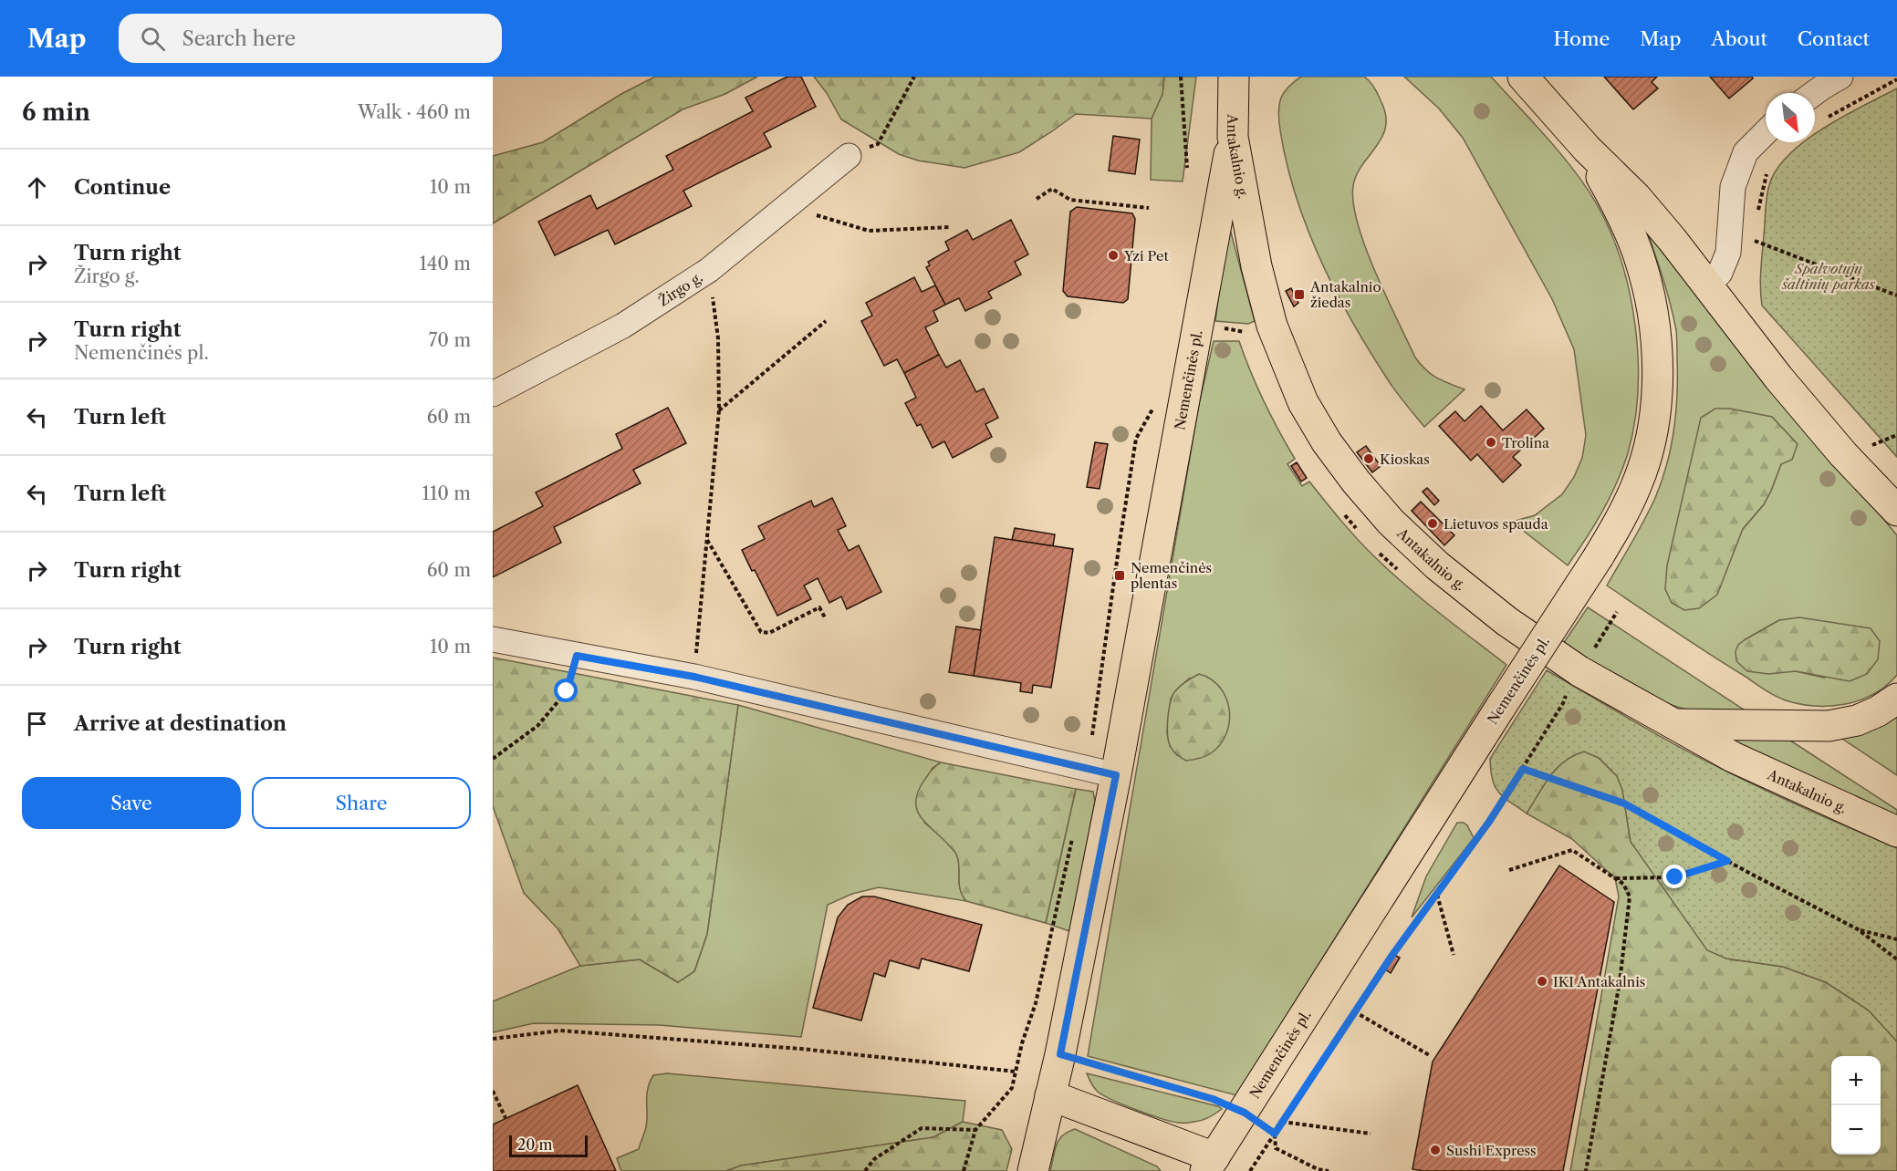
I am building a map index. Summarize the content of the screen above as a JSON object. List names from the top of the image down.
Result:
{
  "streets": {
    "main road": ["Antakalnio g.", "Nemenčinės pl."],
    "street": ["Žirgo g."]
  },
  "crossings": [
    ["Antakalnio g.", "Nemenčinės pl."]
  ],
  "parks": ["Spalvotųjų šaltinių parkas"],
  "places": {
    "other": [
      "Yzi Pet",
      "Trolina",
      "Kioskas",
      "Lietuvos spauda",
      "IKI Antakalnis",
      "Sushi Express"
    ],
    "transit": ["Antakalnio žiedas", "Nemenčinės plentas"]
  },
  "scale_bar": "20 m",
  "north": "bottom right",
  "page": {
    "header": "Map",
    "search": "Search here",
    "nav": [
      "Home",
      "Map",
      "About",
      "Contact"
    ],
    "heading": ["6 min", "Walk · 460 m"],
    "list": [
      ["Continue", "10 m"],
      ["Turn right", "Žirgo g.", "140 m"],
      ["Turn right", "Nemenčinės pl.", "70 m"],
      ["Turn left", "60 m"],
      ["Turn left", "110 m"],
      ["Turn right", "60 m"],
      ["Turn right", "10 m"],
      "Arrive at destination"
    ],
    "buttons": ["Save", "Share"],
    "map_buttons": ["+", "−"],
    "scale": "20 m"
  }
}
